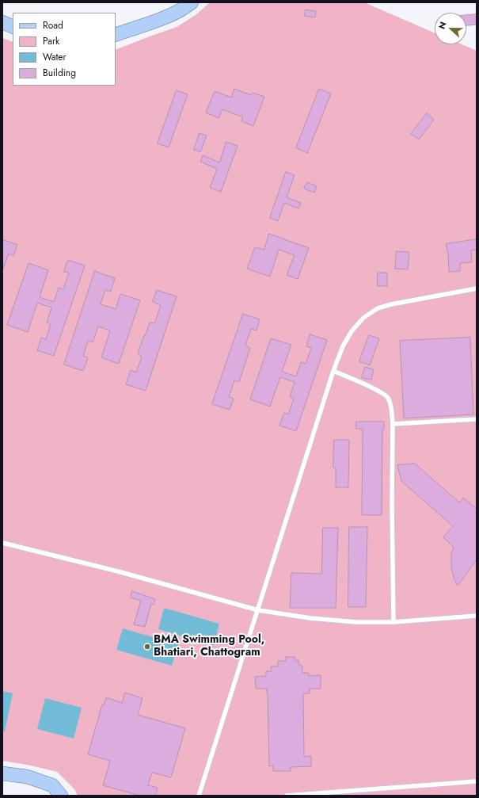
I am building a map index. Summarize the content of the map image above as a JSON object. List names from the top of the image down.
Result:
{
  "places": ["BMA Swimming Pool, Bhatiari, Chattogram"],
  "legend": [
    "Road",
    "Park",
    "Water",
    "Building"
  ],
  "north": "left"
}
